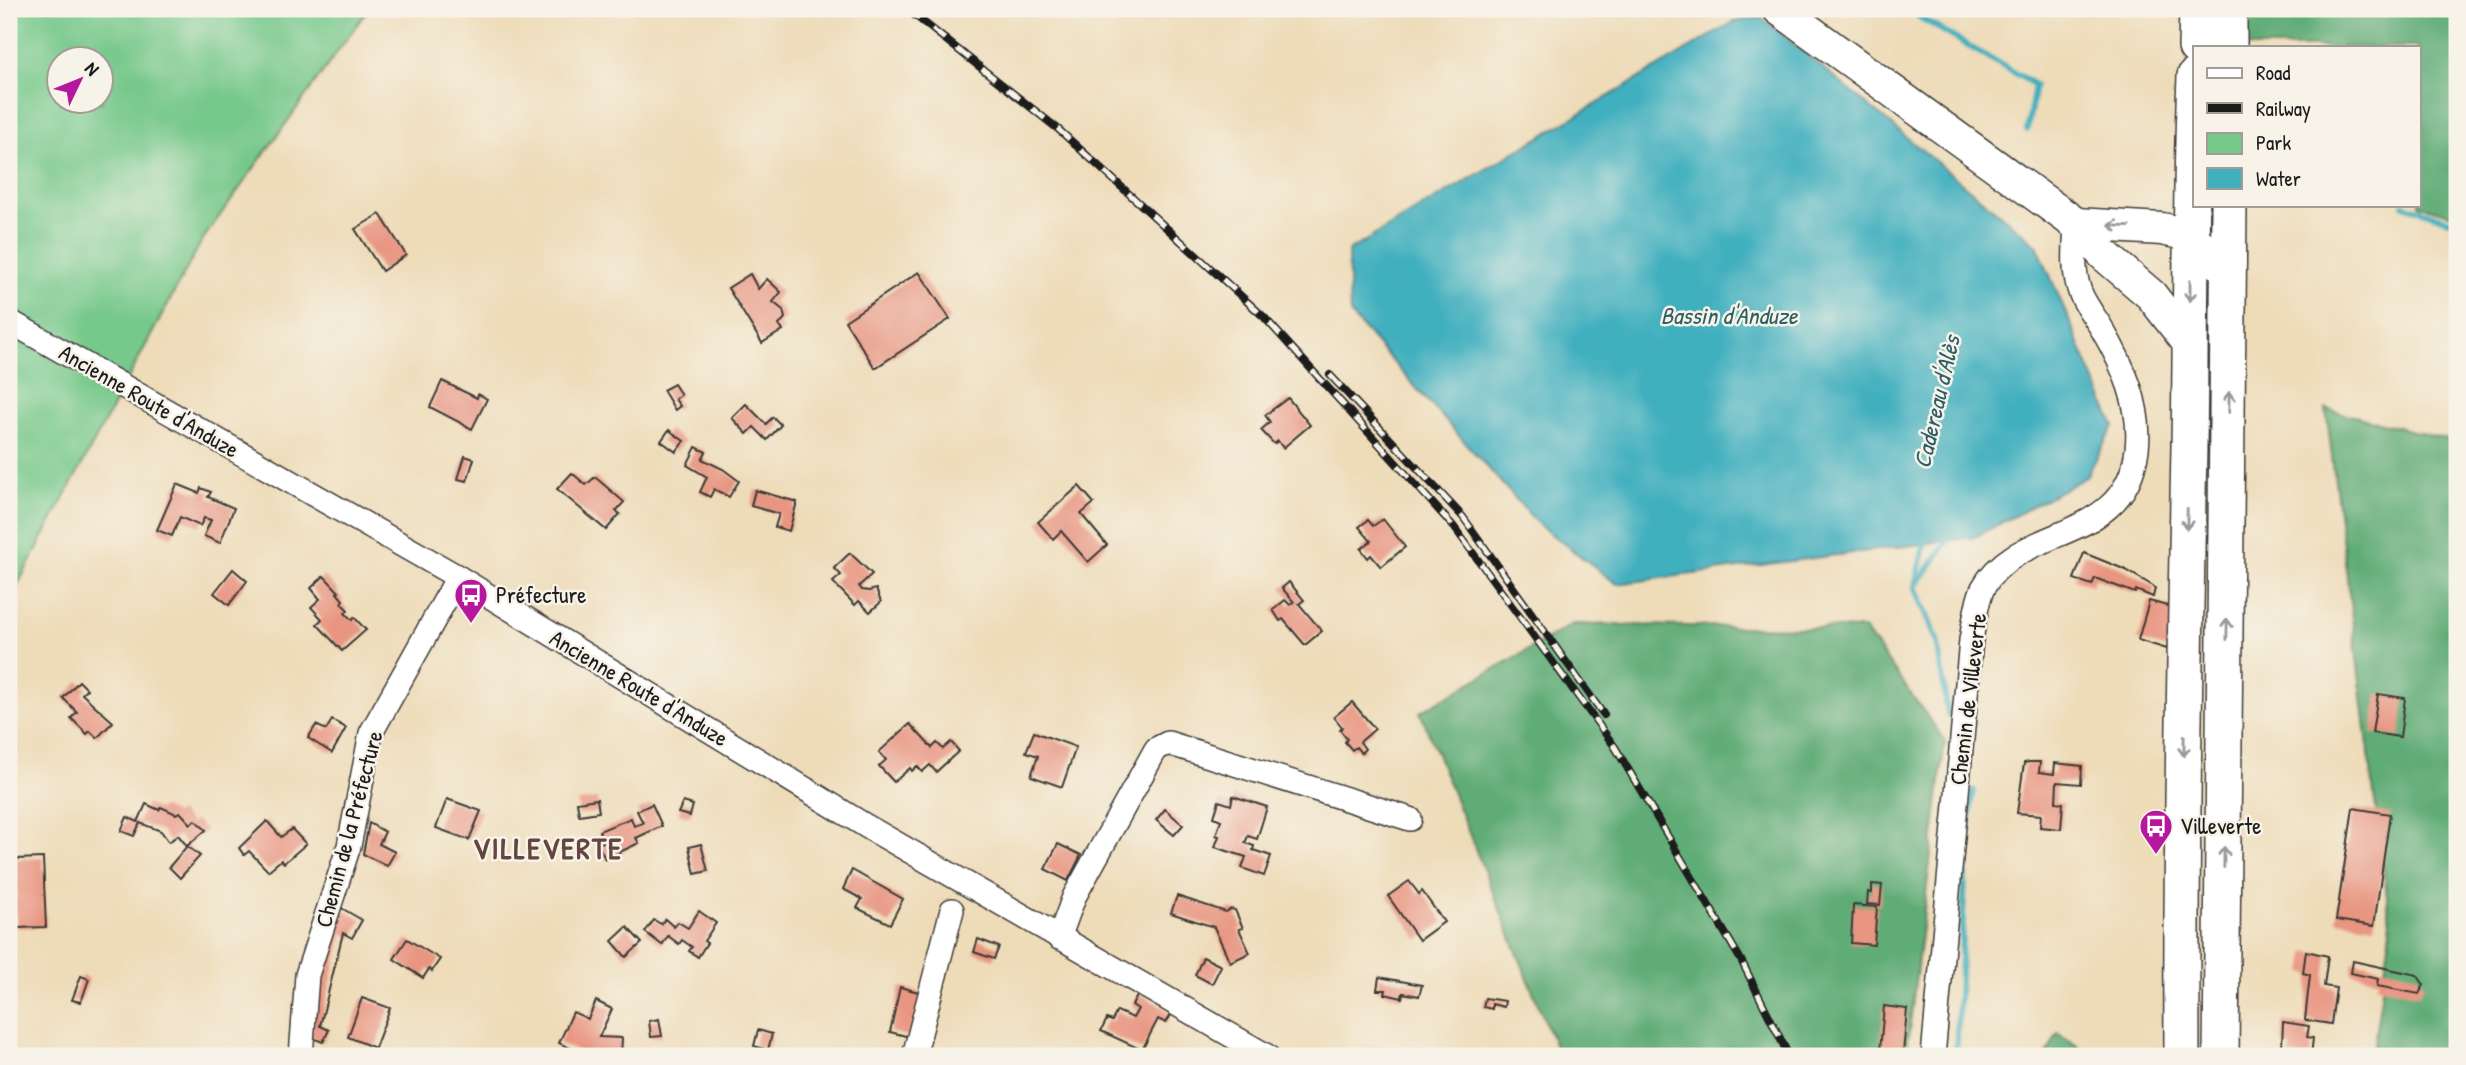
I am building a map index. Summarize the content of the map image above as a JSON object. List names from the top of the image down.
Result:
{
  "streets": {
    "street": ["Ancienne Route d'Anduze", "Chemin de Villeverte", "Chemin de la Préfecture"]
  },
  "crossings": [
    ["Ancienne Route d'Anduze", "Chemin de la Préfecture"]
  ],
  "districts": ["VILLEVERTE"],
  "water": ["Bassin d'Anduze", "Cadereau d'Alès"],
  "places": {
    "bus stop": ["Préfecture", "Villeverte"]
  },
  "legend": [
    "Road",
    "Railway",
    "Park",
    "Water"
  ],
  "north": "top right"
}
